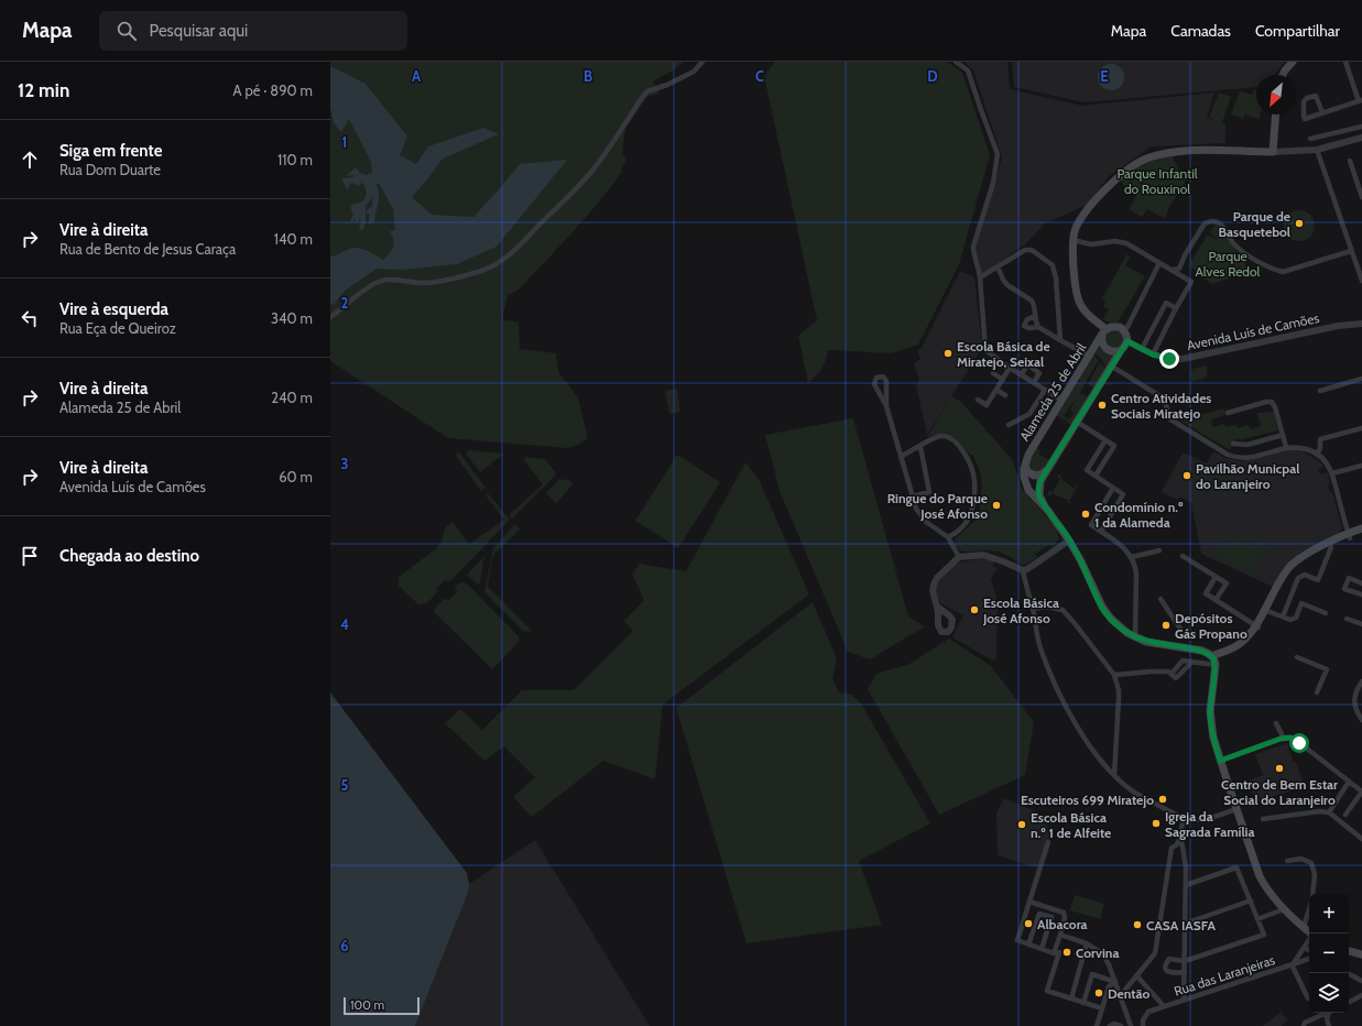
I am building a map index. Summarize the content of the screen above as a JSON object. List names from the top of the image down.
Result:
{
  "streets": {
    "main road": ["Alameda 25 de Abril"],
    "street": ["Avenida Luís de Camões", "Rua das Laranjeiras"]
  },
  "crossings": [
    ["Avenida Luís de Camões", "Alameda 25 de Abril"]
  ],
  "parks": ["Parque Infantil do Rouxinol", "Parque Alves Redol"],
  "places": [
    "Parque de Basquetebol",
    "Escola Básica de Miratejo, Seixal",
    "Centro Atividades Sociais Miratejo",
    "Pavilhão Municpal do Laranjeiro",
    "Ringue do Parque José Afonso",
    "Condomínio n.º 1 da Alameda",
    "Escola Básica José Afonso",
    "Depósitos Gás Propano",
    "Centro de Bem Estar Social do Laranjeiro",
    "Escuteiros 699 Miratejo",
    "Igreja da Sagrada Família",
    "Escola Básica n.º 1 de Alfeite",
    "Albacora",
    "CASA IASFA",
    "Corvina",
    "Dentão"
  ],
  "scale_bar": "100 m",
  "north": "bottom left",
  "page": {
    "header": "Mapa",
    "search": "Pesquisar aqui",
    "nav": ["Mapa", "Camadas", "Compartilhar"],
    "heading": ["12 min", "A pé · 890 m"],
    "list": [
      ["Siga em frente", "Rua Dom Duarte", "110 m"],
      ["Vire à direita", "Rua de Bento de Jesus Caraça", "140 m"],
      ["Vire à esquerda", "Rua Eça de Queiroz", "340 m"],
      ["Vire à direita", "Alameda 25 de Abril", "240 m"],
      ["Vire à direita", "Avenida Luís de Camões", "60 m"],
      "Chegada ao destino"
    ],
    "map_buttons": ["+", "−"],
    "scale": "100 m"
  },
  "grid": {
    "columns": [
      "A",
      "B",
      "C",
      "D",
      "E"
    ],
    "rows": [
      "1",
      "2",
      "3",
      "4",
      "5",
      "6"
    ]
  }
}
